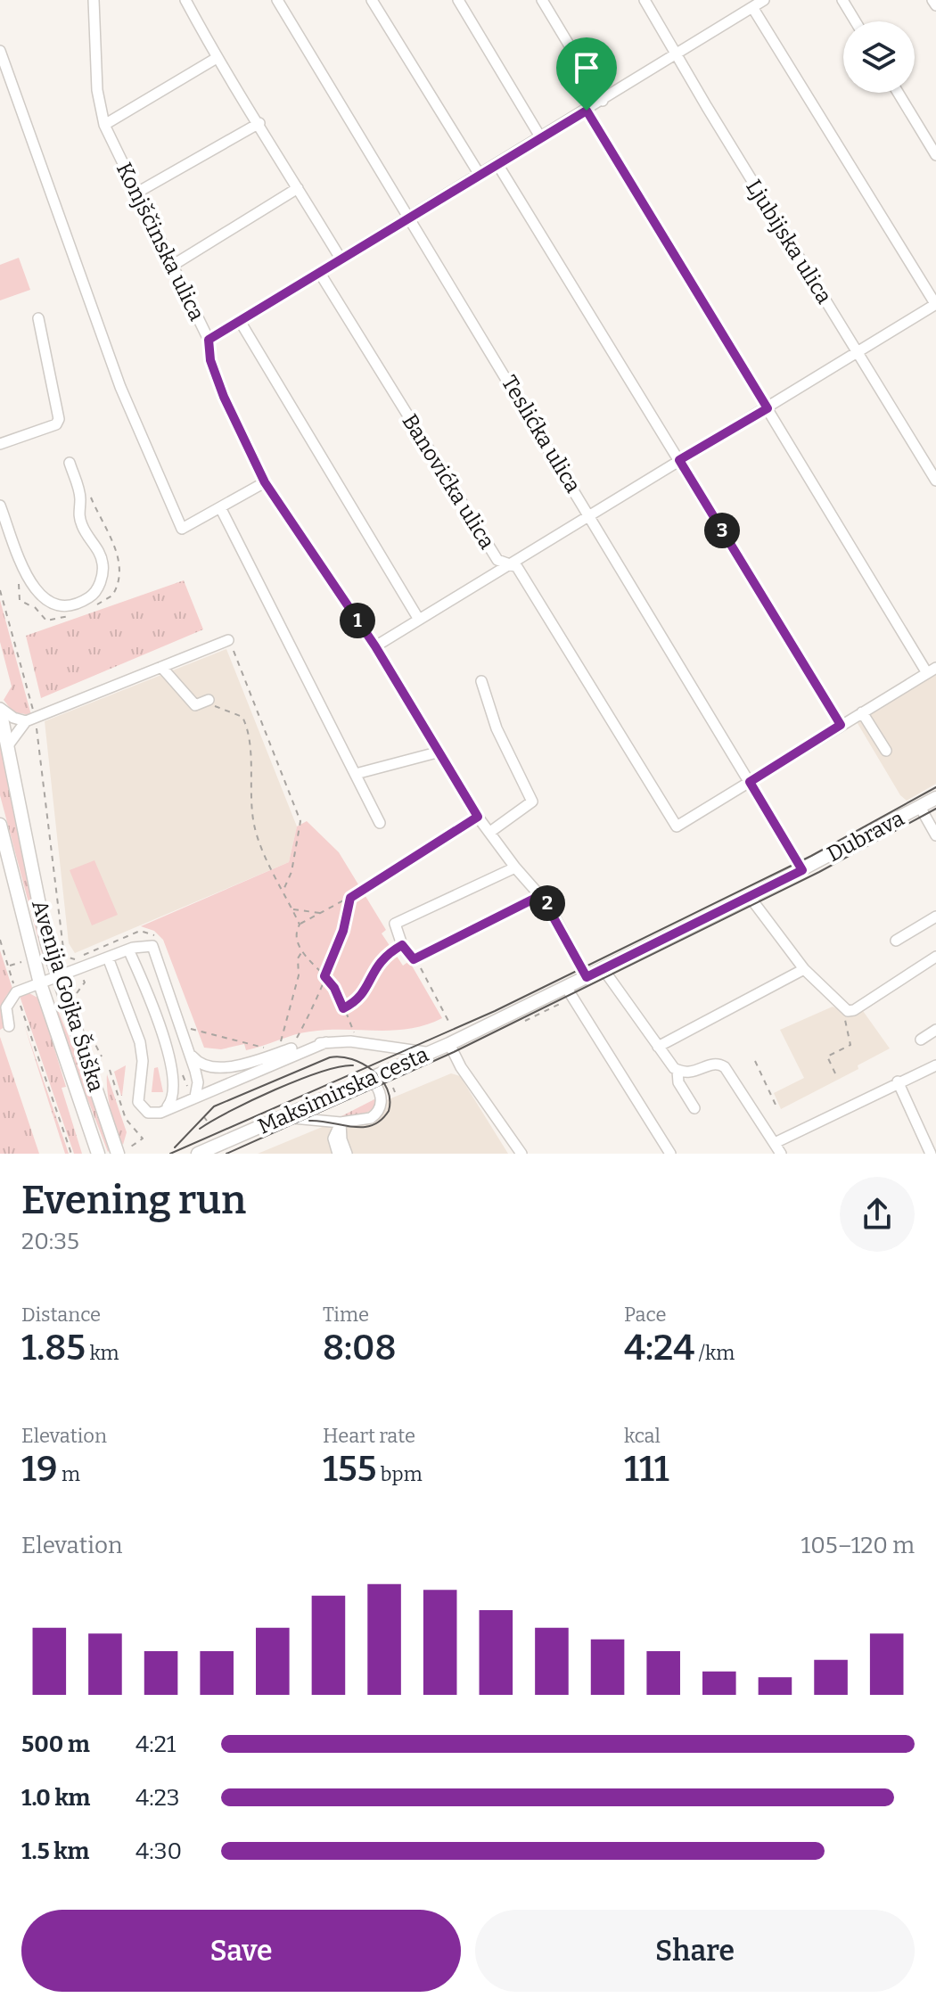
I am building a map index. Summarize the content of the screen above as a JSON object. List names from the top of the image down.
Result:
{
  "streets": {
    "main road": ["Dubrava", "Avenija Gojka Šuška", "Maksimirska cesta"],
    "street": [
      "Konjščinska ulica",
      "Ljubijska ulica",
      "Teslićka ulica",
      "Banovićka ulica"
    ]
  },
  "crossings": [
    ["Konjščinska ulica", "Dubrava"],
    ["Teslićka ulica", "Banovićka ulica"],
    ["Teslićka ulica", "Dubrava"],
    ["Dubrava", "Maksimirska cesta"]
  ],
  "page": {
    "pins": ["3", "1", "2"],
    "heading": ["Evening run", "20:35"],
    "stats": [
      ["Distance", "1.85 km"],
      ["Time", "8:08"],
      ["Pace", "4:24 /km"],
      ["Elevation", "19 m"],
      ["Heart rate", "155 bpm"],
      ["kcal", "111"]
    ],
    "chart": ["Elevation", "105–120 m"],
    "list": [
      {
        "name": "500 m",
        "note": "4:21"
      },
      {
        "name": "1.0 km",
        "note": "4:23"
      },
      {
        "name": "1.5 km",
        "note": "4:30"
      }
    ],
    "buttons": ["Save", "Share"]
  }
}
